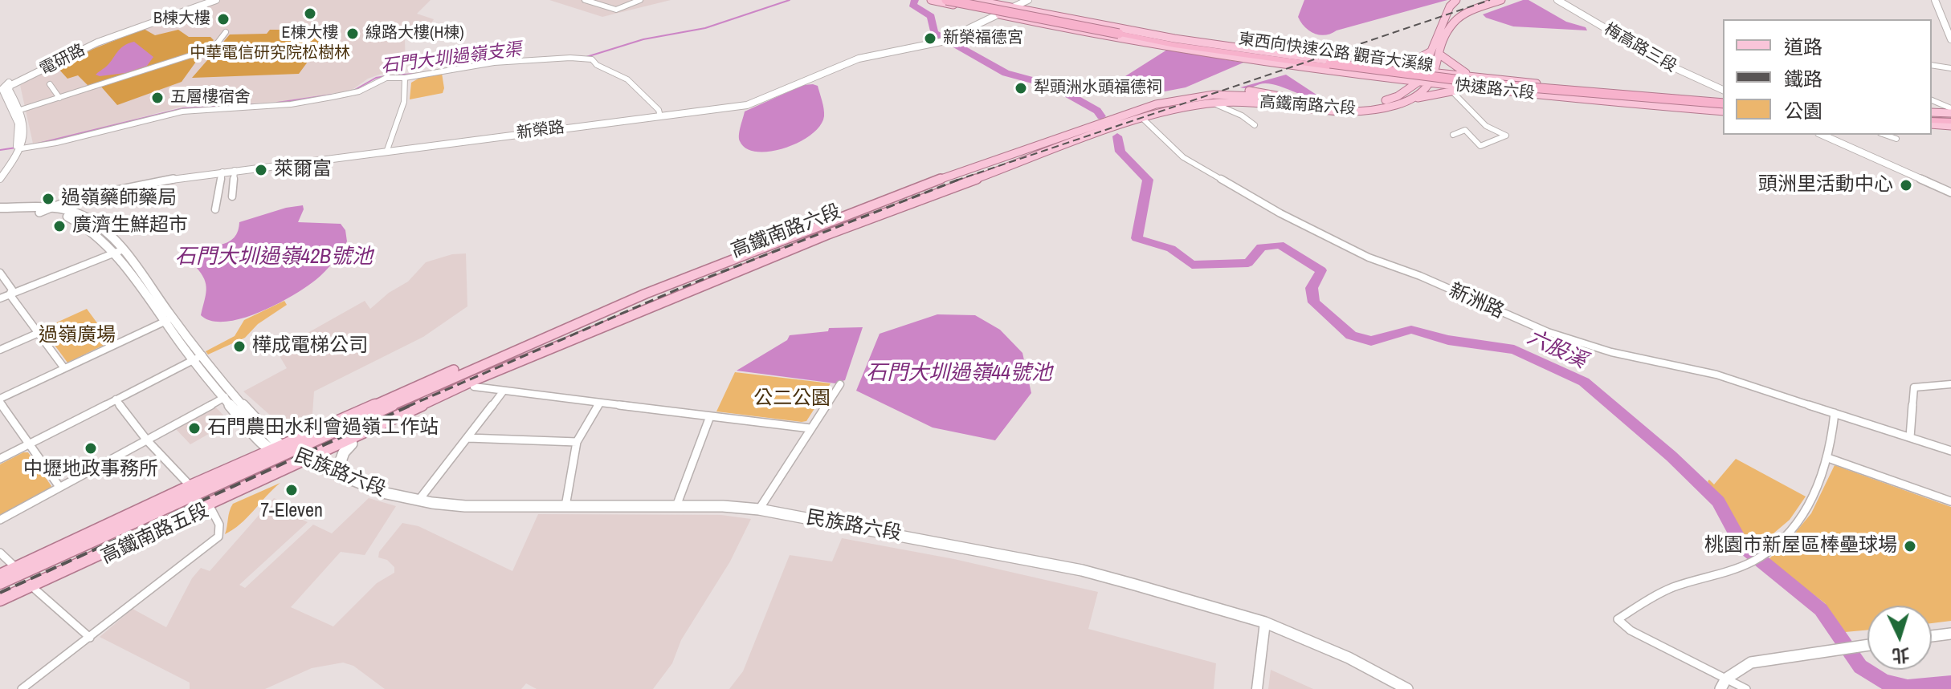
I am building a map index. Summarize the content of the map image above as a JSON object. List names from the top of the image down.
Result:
{
  "streets": {
    "highway": ["東西向快速公路 觀音大溪線"],
    "main road": [
      "快速路六段",
      "高鐵南路六段",
      "民族路六段",
      "高鐵南路五段"
    ],
    "street": [
      "梅高路三段",
      "電研路",
      "新榮路",
      "新洲路"
    ]
  },
  "crossings": [
    ["快速路六段", "高鐵南路六段"],
    ["快速路六段", "新榮路"],
    ["高鐵南路六段", "新洲路"],
    ["高鐵南路六段", "民族路六段"],
    ["高鐵南路六段", "高鐵南路五段"],
    ["新榮路", "民族路六段"],
    ["民族路六段", "高鐵南路五段"]
  ],
  "water": [
    "石門大圳過嶺支渠",
    "石門大圳過嶺42B號池",
    "六股溪",
    "石門大圳過嶺44號池"
  ],
  "parks": ["中華電信研究院松樹林", "過嶺廣場", "公二公園"],
  "places": [
    "E棟大樓",
    "B棟大樓",
    "線路大樓(H棟)",
    "新榮福德宮",
    "犁頭洲水頭福德祠",
    "五層樓宿舍",
    "萊爾富",
    "頭洲里活動中心",
    "過嶺藥師藥局",
    "廣濟生鮮超市",
    "樺成電梯公司",
    "石門農田水利會過嶺工作站",
    "中壢地政事務所",
    "7-Eleven",
    "桃園市新屋區棒壘球場"
  ],
  "legend": ["道路", "鐵路", "公園"],
  "north": "bottom"
}
